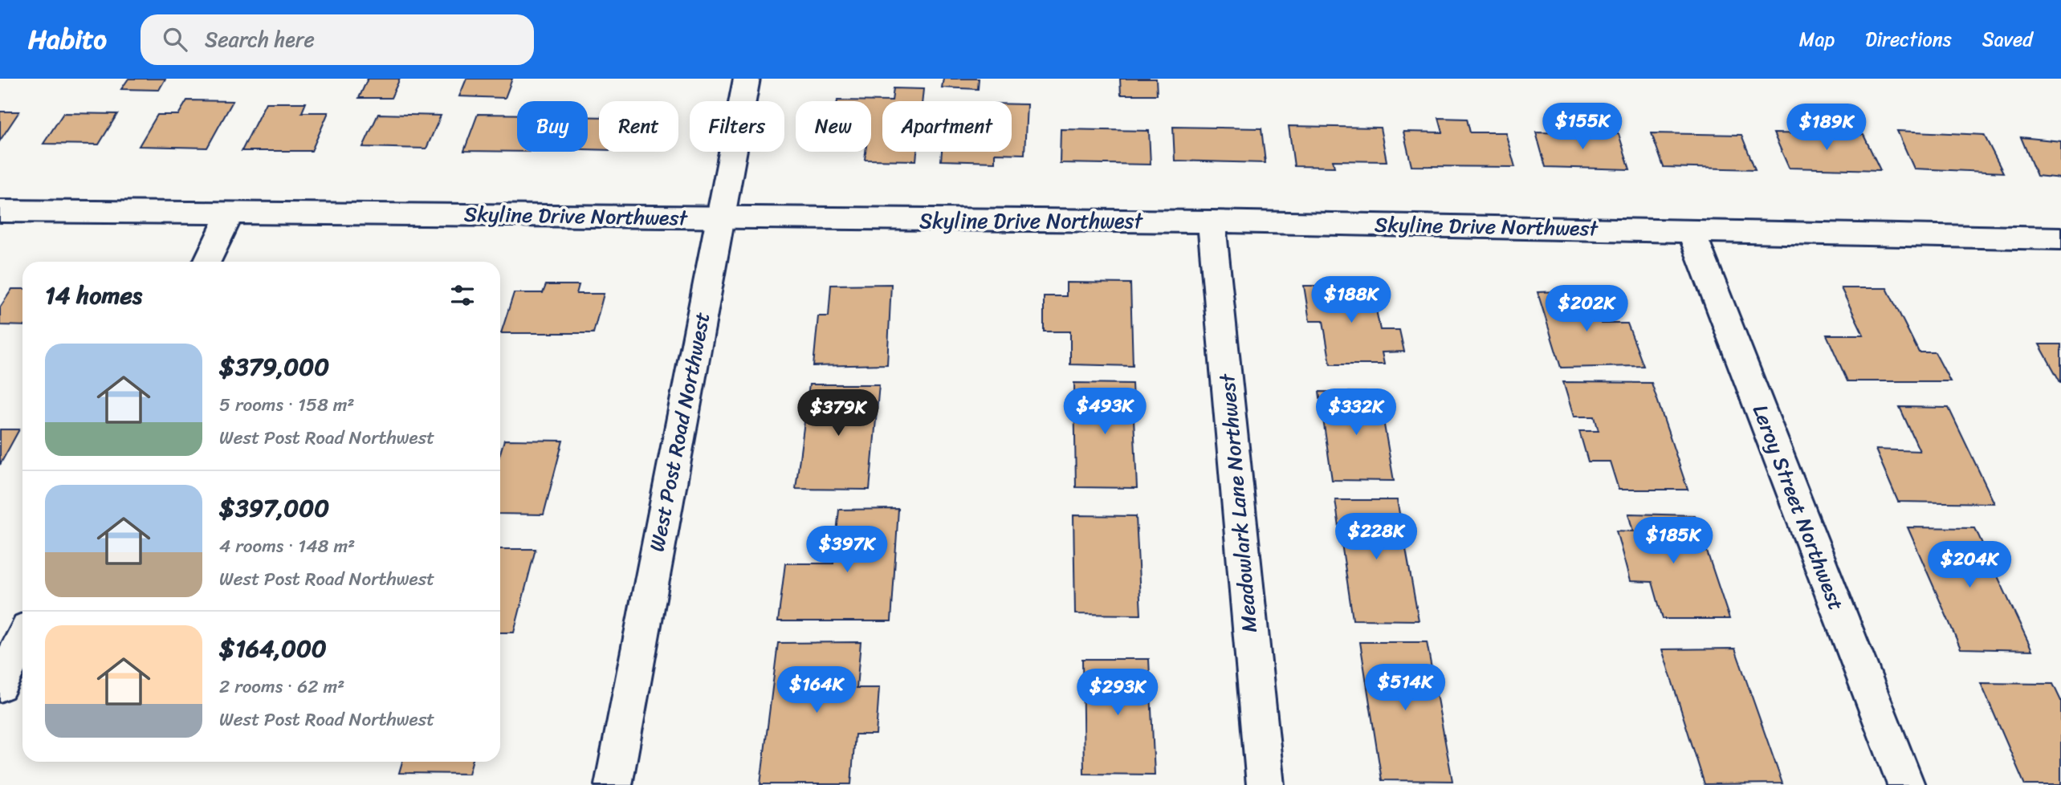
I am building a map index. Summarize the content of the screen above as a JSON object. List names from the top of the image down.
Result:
{
  "streets": {
    "street": [
      "Skyline Drive Northwest",
      "West Post Road Northwest",
      "Meadowlark Lane Northwest",
      "Leroy Street Northwest"
    ]
  },
  "crossings": [
    ["Skyline Drive Northwest", "West Post Road Northwest"],
    ["Skyline Drive Northwest", "Meadowlark Lane Northwest"],
    ["Skyline Drive Northwest", "Leroy Street Northwest"]
  ],
  "page": {
    "header": "Habito",
    "search": "Search here",
    "nav": ["Map", "Directions", "Saved"],
    "chip": [
      "Buy",
      "Rent",
      "Filters",
      "New",
      "Apartment"
    ],
    "price": [
      "$155K",
      "$189K",
      "$188K",
      "$202K",
      "$493K",
      "$332K",
      "$379K",
      "$228K",
      "$185K",
      "$397K",
      "$204K",
      "$514K",
      "$164K",
      "$293K"
    ],
    "heading": "14 homes",
    "list": [
      {
        "name": "$379,000",
        "note": "5 rooms · 158 m² · West Post Road Northwest"
      },
      {
        "name": "$397,000",
        "note": "4 rooms · 148 m² · West Post Road Northwest"
      },
      {
        "name": "$164,000",
        "note": "2 rooms · 62 m² · West Post Road Northwest"
      }
    ]
  }
}
